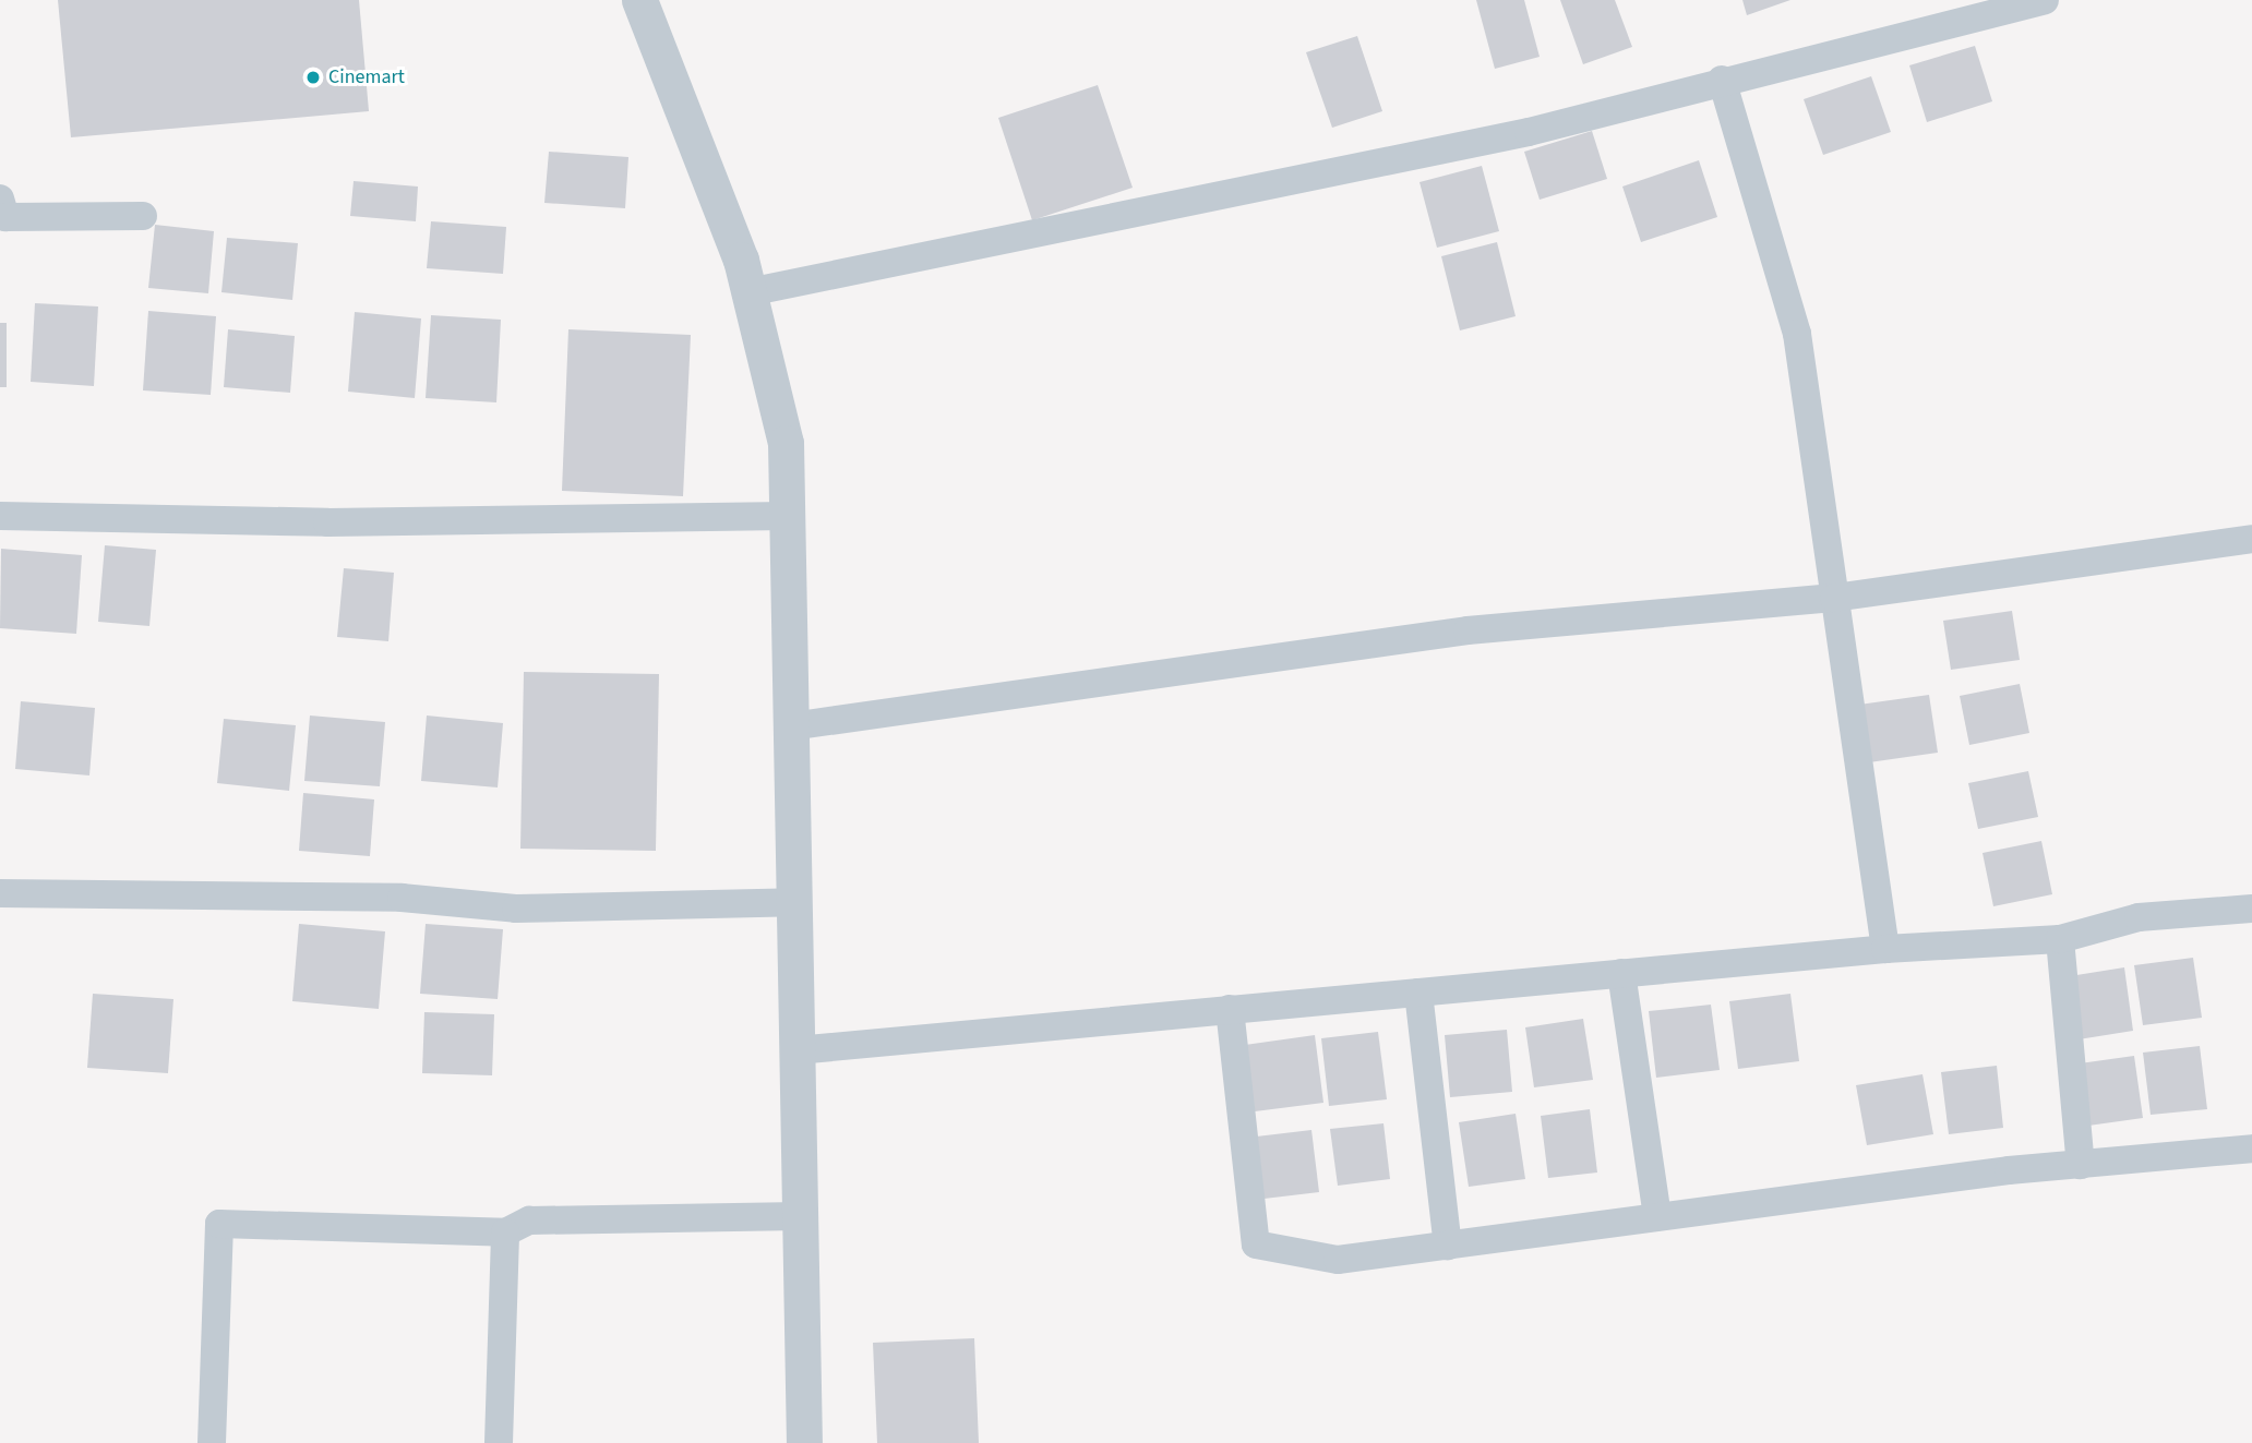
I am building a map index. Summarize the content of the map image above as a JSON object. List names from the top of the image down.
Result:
{
  "places": ["Cinemart"]
}
